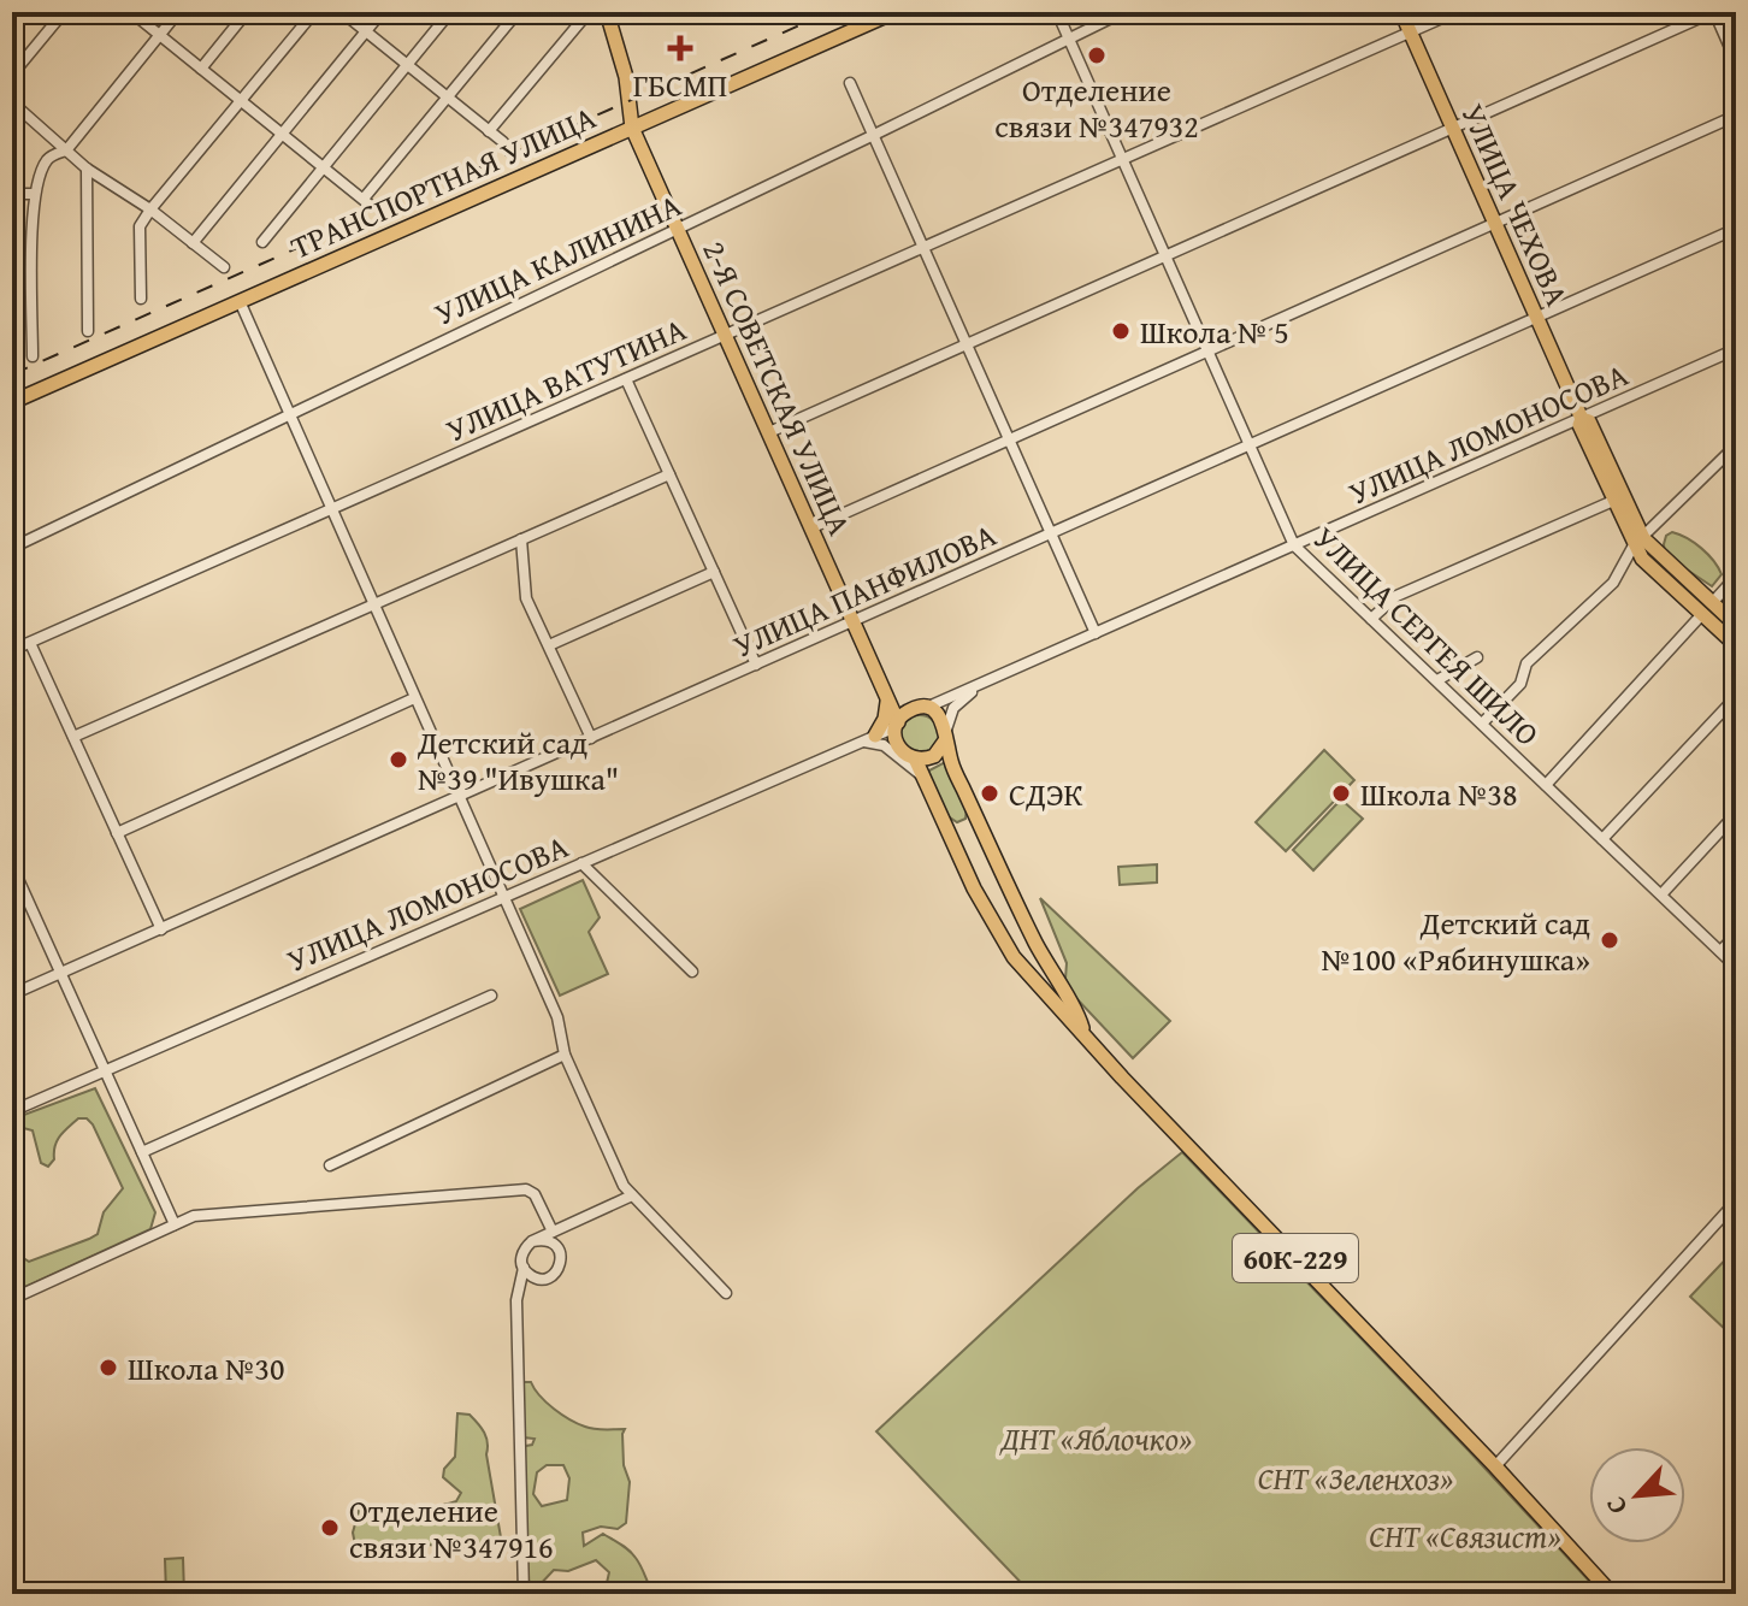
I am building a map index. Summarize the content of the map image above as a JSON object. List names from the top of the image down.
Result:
{
  "streets": {
    "main road": [
      "ТРАНСПОРТНАЯ УЛИЦА",
      "УЛИЦА ЧЕХОВА",
      "2-Я СОВЕТСКАЯ УЛИЦА",
      "60К-229"
    ],
    "street": [
      "УЛИЦА КАЛИНИНА",
      "УЛИЦА ВАТУТИНА",
      "УЛИЦА ЛОМОНОСОВА",
      "УЛИЦА ПАНФИЛОВА",
      "УЛИЦА СЕРГЕЯ ШИЛО"
    ]
  },
  "crossings": [
    ["ТРАНСПОРТНАЯ УЛИЦА", "2-Я СОВЕТСКАЯ УЛИЦА"],
    ["УЛИЦА ЧЕХОВА", "УЛИЦА ВАТУТИНА"],
    ["УЛИЦА ЧЕХОВА", "УЛИЦА ЛОМОНОСОВА"],
    ["УЛИЦА ЧЕХОВА", "УЛИЦА ПАНФИЛОВА"],
    ["УЛИЦА КАЛИНИНА", "2-Я СОВЕТСКАЯ УЛИЦА"],
    ["УЛИЦА КАЛИНИНА", "УЛИЦА СЕРГЕЯ ШИЛО"],
    ["УЛИЦА ВАТУТИНА", "2-Я СОВЕТСКАЯ УЛИЦА"],
    ["УЛИЦА ВАТУТИНА", "УЛИЦА СЕРГЕЯ ШИЛО"],
    ["2-Я СОВЕТСКАЯ УЛИЦА", "УЛИЦА ЛОМОНОСОВА"],
    ["2-Я СОВЕТСКАЯ УЛИЦА", "УЛИЦА ПАНФИЛОВА"],
    ["УЛИЦА ЛОМОНОСОВА", "УЛИЦА СЕРГЕЯ ШИЛО"],
    ["УЛИЦА ПАНФИЛОВА", "УЛИЦА СЕРГЕЯ ШИЛО"]
  ],
  "parks": ["ДНТ «Яблочко»", "СНТ «Зеленхоз»", "СНТ «Связист»"],
  "places": {
    "health": ["ГБСМП"],
    "other": [
      "Отделение связи №347932",
      "Школа № 5",
      "Детский сад №39 \"Ивушка\"",
      "СДЭК",
      "Школа №38",
      "Детский сад №100 «Рябинушка»",
      "Школа №30",
      "Отделение связи №347916"
    ]
  },
  "north": "bottom left"
}
